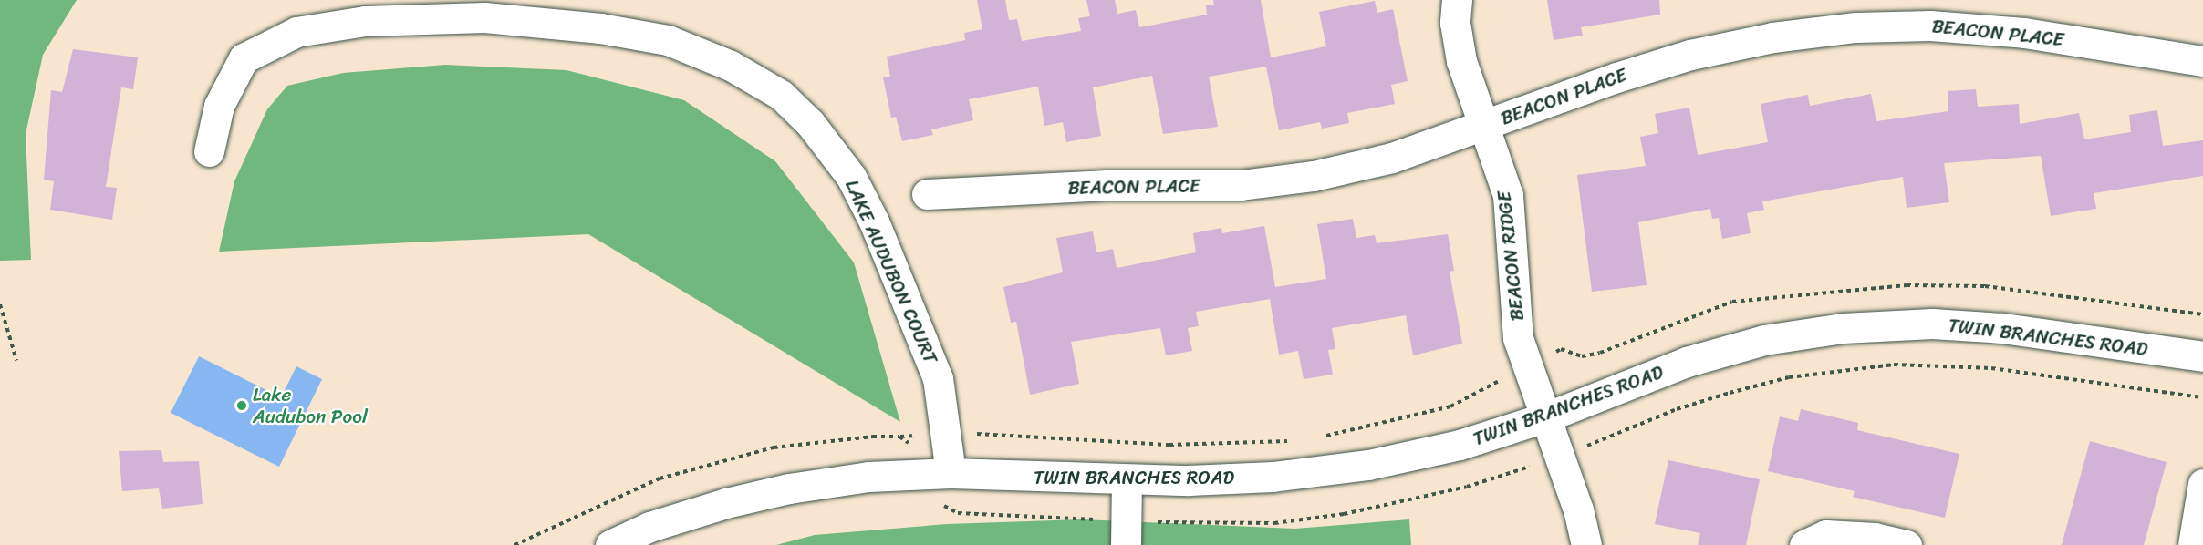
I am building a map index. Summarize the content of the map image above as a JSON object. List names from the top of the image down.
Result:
{
  "streets": {
    "street": [
      "BEACON PLACE",
      "BEACON RIDGE",
      "LAKE AUDUBON COURT",
      "TWIN BRANCHES ROAD"
    ]
  },
  "crossings": [
    ["BEACON PLACE", "BEACON RIDGE"],
    ["BEACON RIDGE", "TWIN BRANCHES ROAD"],
    ["LAKE AUDUBON COURT", "TWIN BRANCHES ROAD"]
  ],
  "places": ["Lake Audubon Pool"]
}
